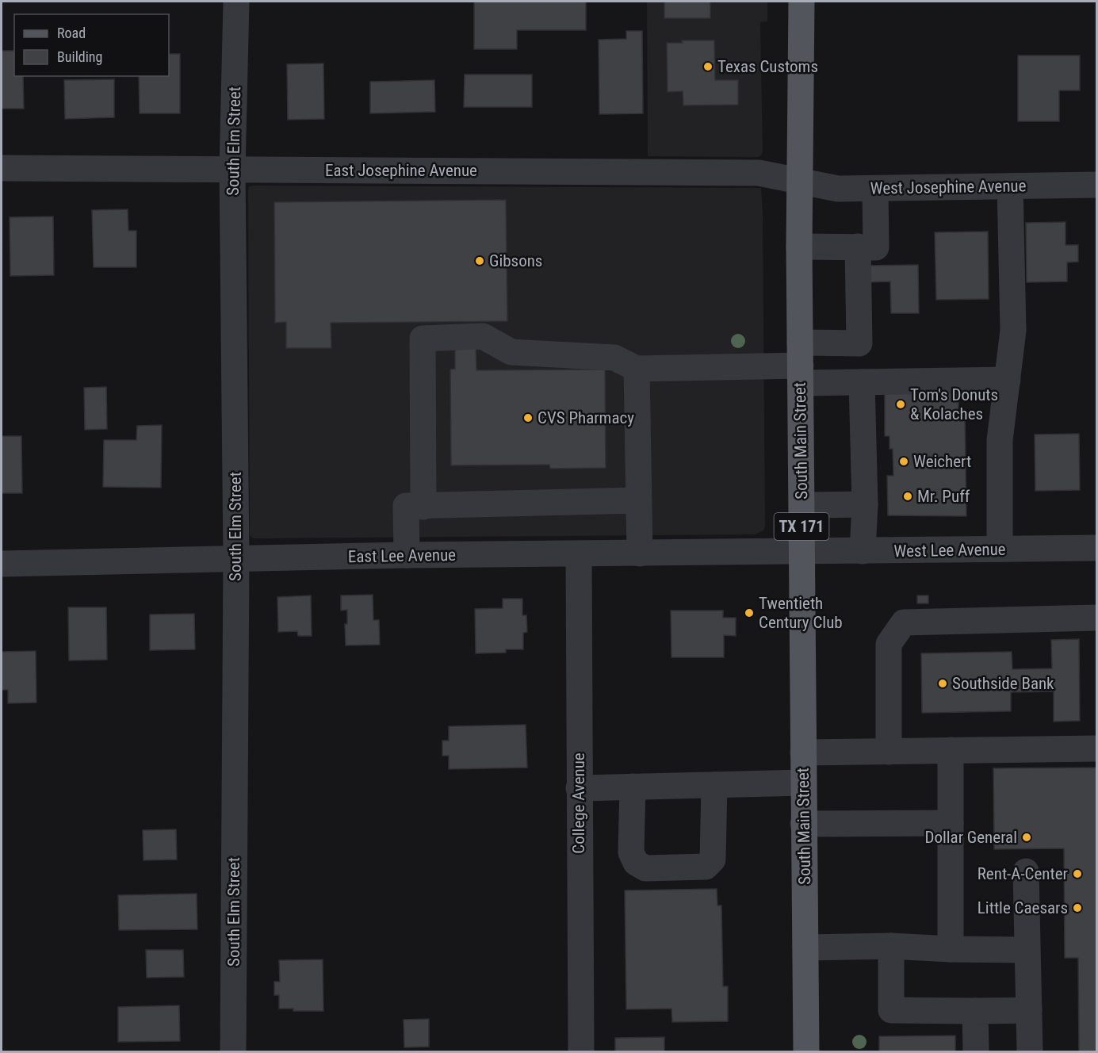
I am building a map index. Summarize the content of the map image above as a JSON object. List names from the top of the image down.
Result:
{
  "streets": {
    "main road": ["South Main Street", "TX 171"],
    "street": [
      "South Elm Street",
      "East Josephine Avenue",
      "West Josephine Avenue",
      "West Lee Avenue",
      "East Lee Avenue",
      "College Avenue"
    ]
  },
  "crossings": [
    ["South Elm Street", "East Josephine Avenue"],
    ["South Elm Street", "East Lee Avenue"],
    ["East Josephine Avenue", "West Josephine Avenue"],
    ["East Josephine Avenue", "South Main Street"],
    ["West Josephine Avenue", "South Main Street"],
    ["South Main Street", "West Lee Avenue"],
    ["South Main Street", "East Lee Avenue"],
    ["West Lee Avenue", "East Lee Avenue"],
    ["East Lee Avenue", "College Avenue"]
  ],
  "places": [
    "Texas Customs",
    "Gibsons",
    "Tom's Donuts & Kolaches",
    "CVS Pharmacy",
    "Weichert",
    "Mr. Puff",
    "Twentieth Century Club",
    "Southside Bank",
    "Dollar General",
    "Rent-A-Center",
    "Little Caesars"
  ],
  "legend": ["Road", "Building"]
}
